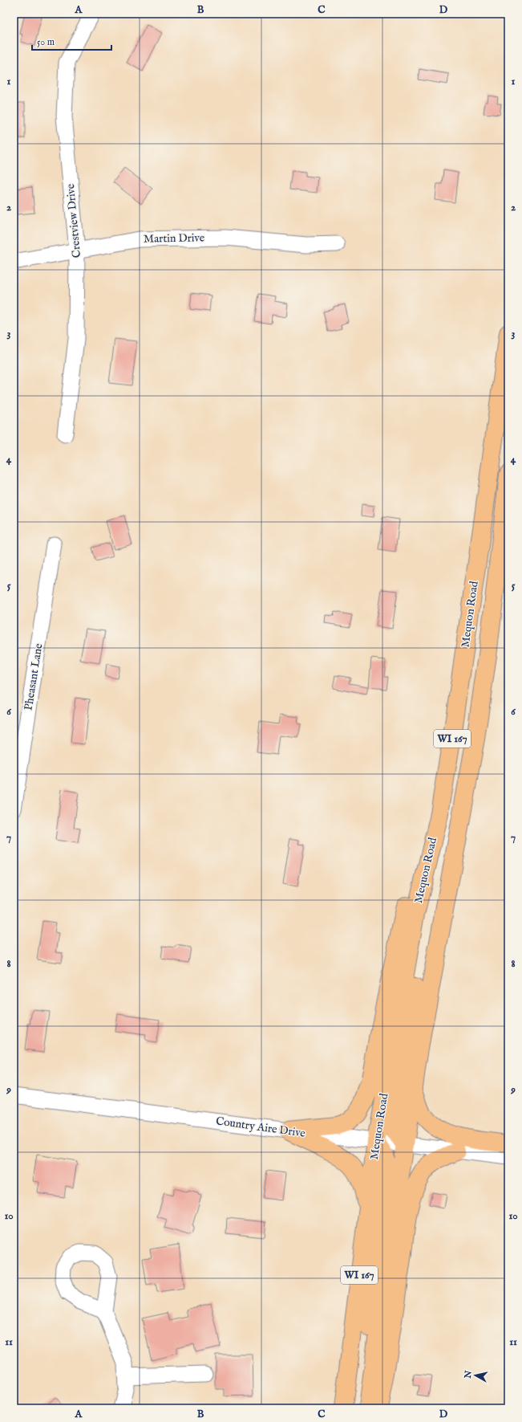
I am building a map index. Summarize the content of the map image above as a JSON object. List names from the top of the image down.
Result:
{
  "streets": {
    "main road": ["Mequon Road", "WI 167"],
    "street": [
      "Crestview Drive",
      "Martin Drive",
      "Pheasant Lane",
      "Country Aire Drive"
    ]
  },
  "crossings": [
    ["Crestview Drive", "Martin Drive"],
    ["Mequon Road", "Country Aire Drive"]
  ],
  "scale_bar": "50 m",
  "north": "left",
  "grid": {
    "columns": [
      "A",
      "B",
      "C",
      "D"
    ],
    "rows": [
      "1",
      "2",
      "3",
      "4",
      "5",
      "6",
      "7",
      "8",
      "9",
      "10",
      "11"
    ]
  }
}
